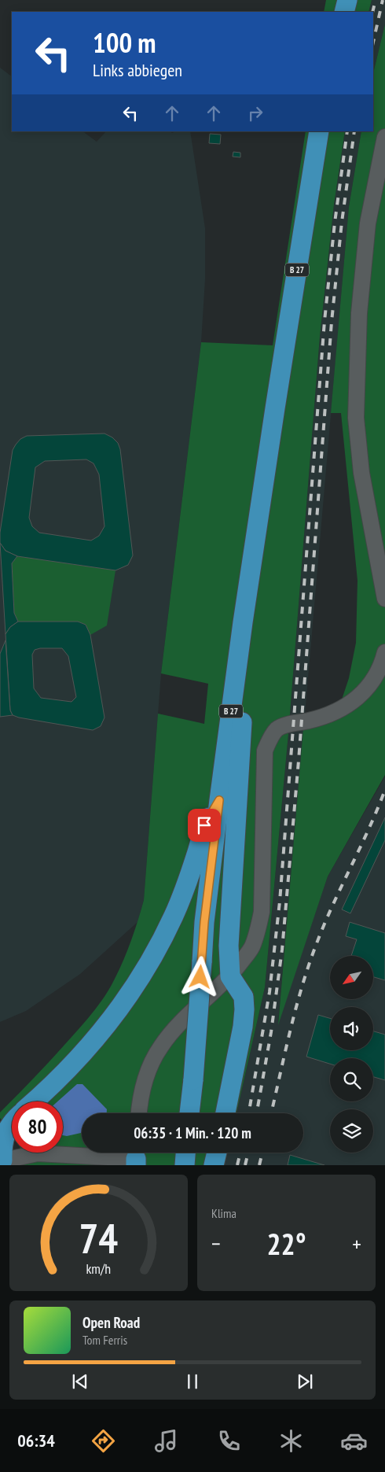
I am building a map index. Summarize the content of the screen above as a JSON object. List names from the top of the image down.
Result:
{
  "streets": {
    "highway": ["B 27"]
  },
  "north": "bottom left",
  "page": {
    "turn": ["100 m", "Links abbiegen"],
    "limit": "80",
    "trip": "06:35 · 1 Min. · 120 m",
    "tile": "Klima",
    "heat": ["−", "22°", "+"],
    "song": ["Open Road", "Tom Ferris"],
    "tabs": "06:34",
    "gauge": ["74", "km/h"]
  }
}
